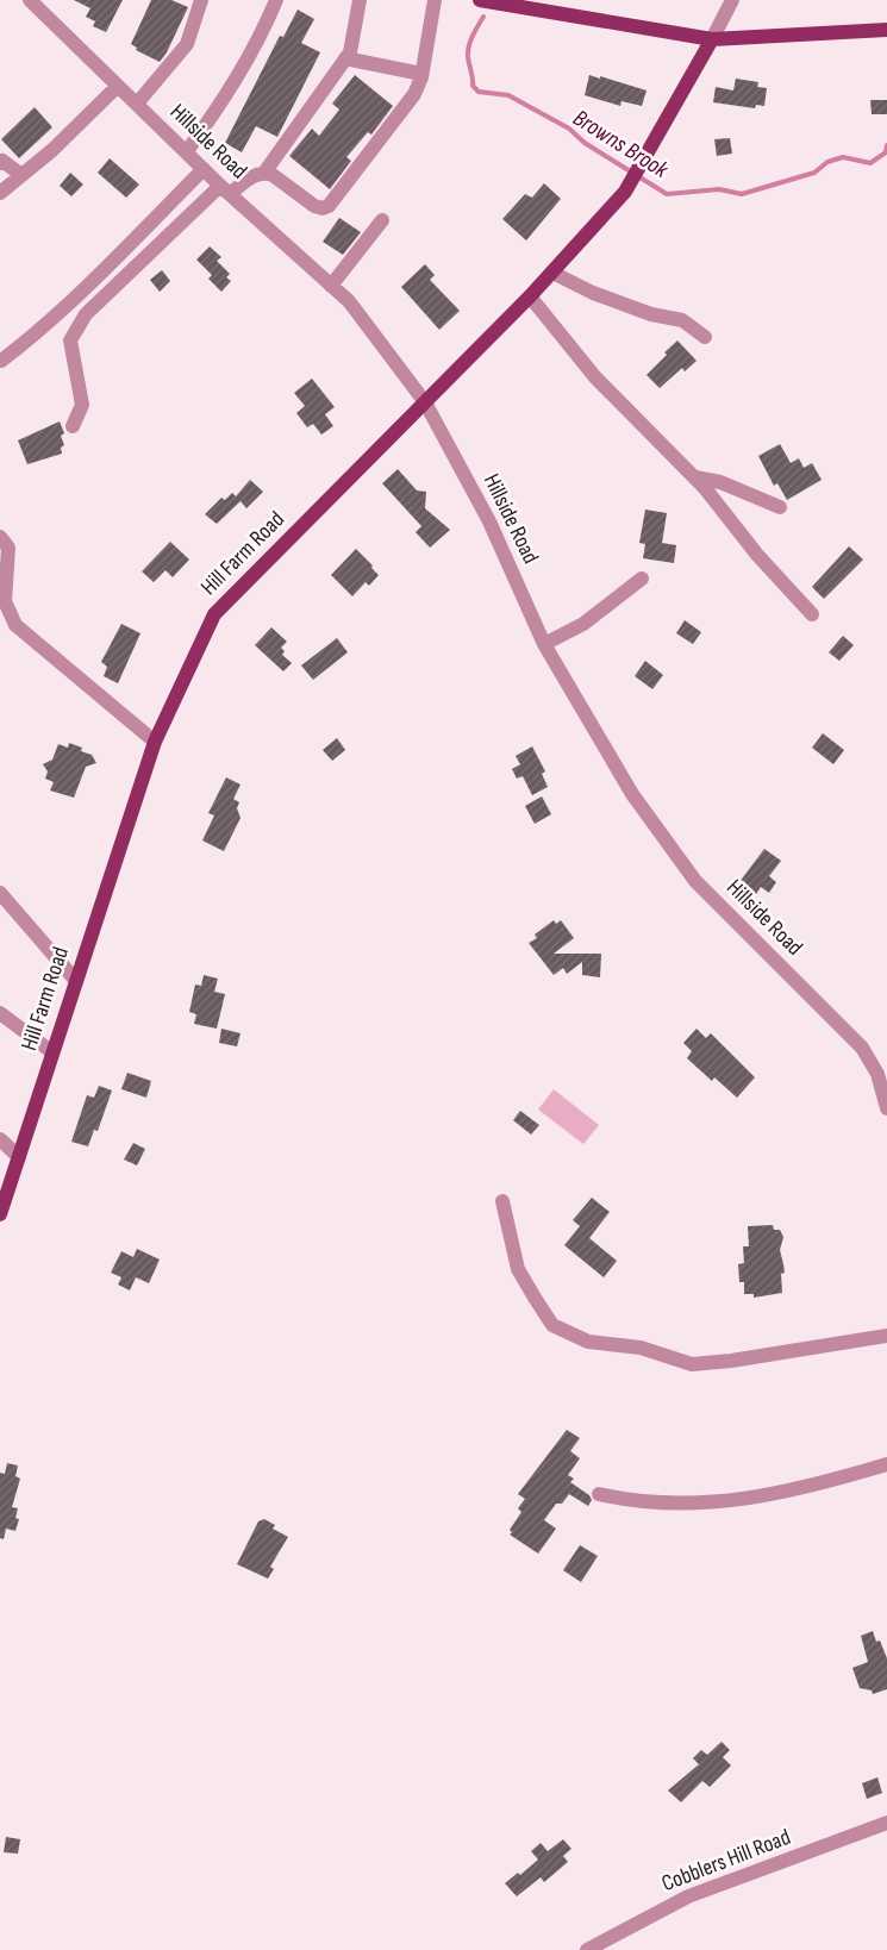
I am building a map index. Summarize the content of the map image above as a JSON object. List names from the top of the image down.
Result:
{
  "streets": {
    "main road": ["Hill Farm Road"],
    "street": ["Hillside Road", "Cobblers Hill Road"]
  },
  "crossings": [
    ["Hillside Road", "Hill Farm Road"]
  ],
  "water": ["Browns Brook"]
}
